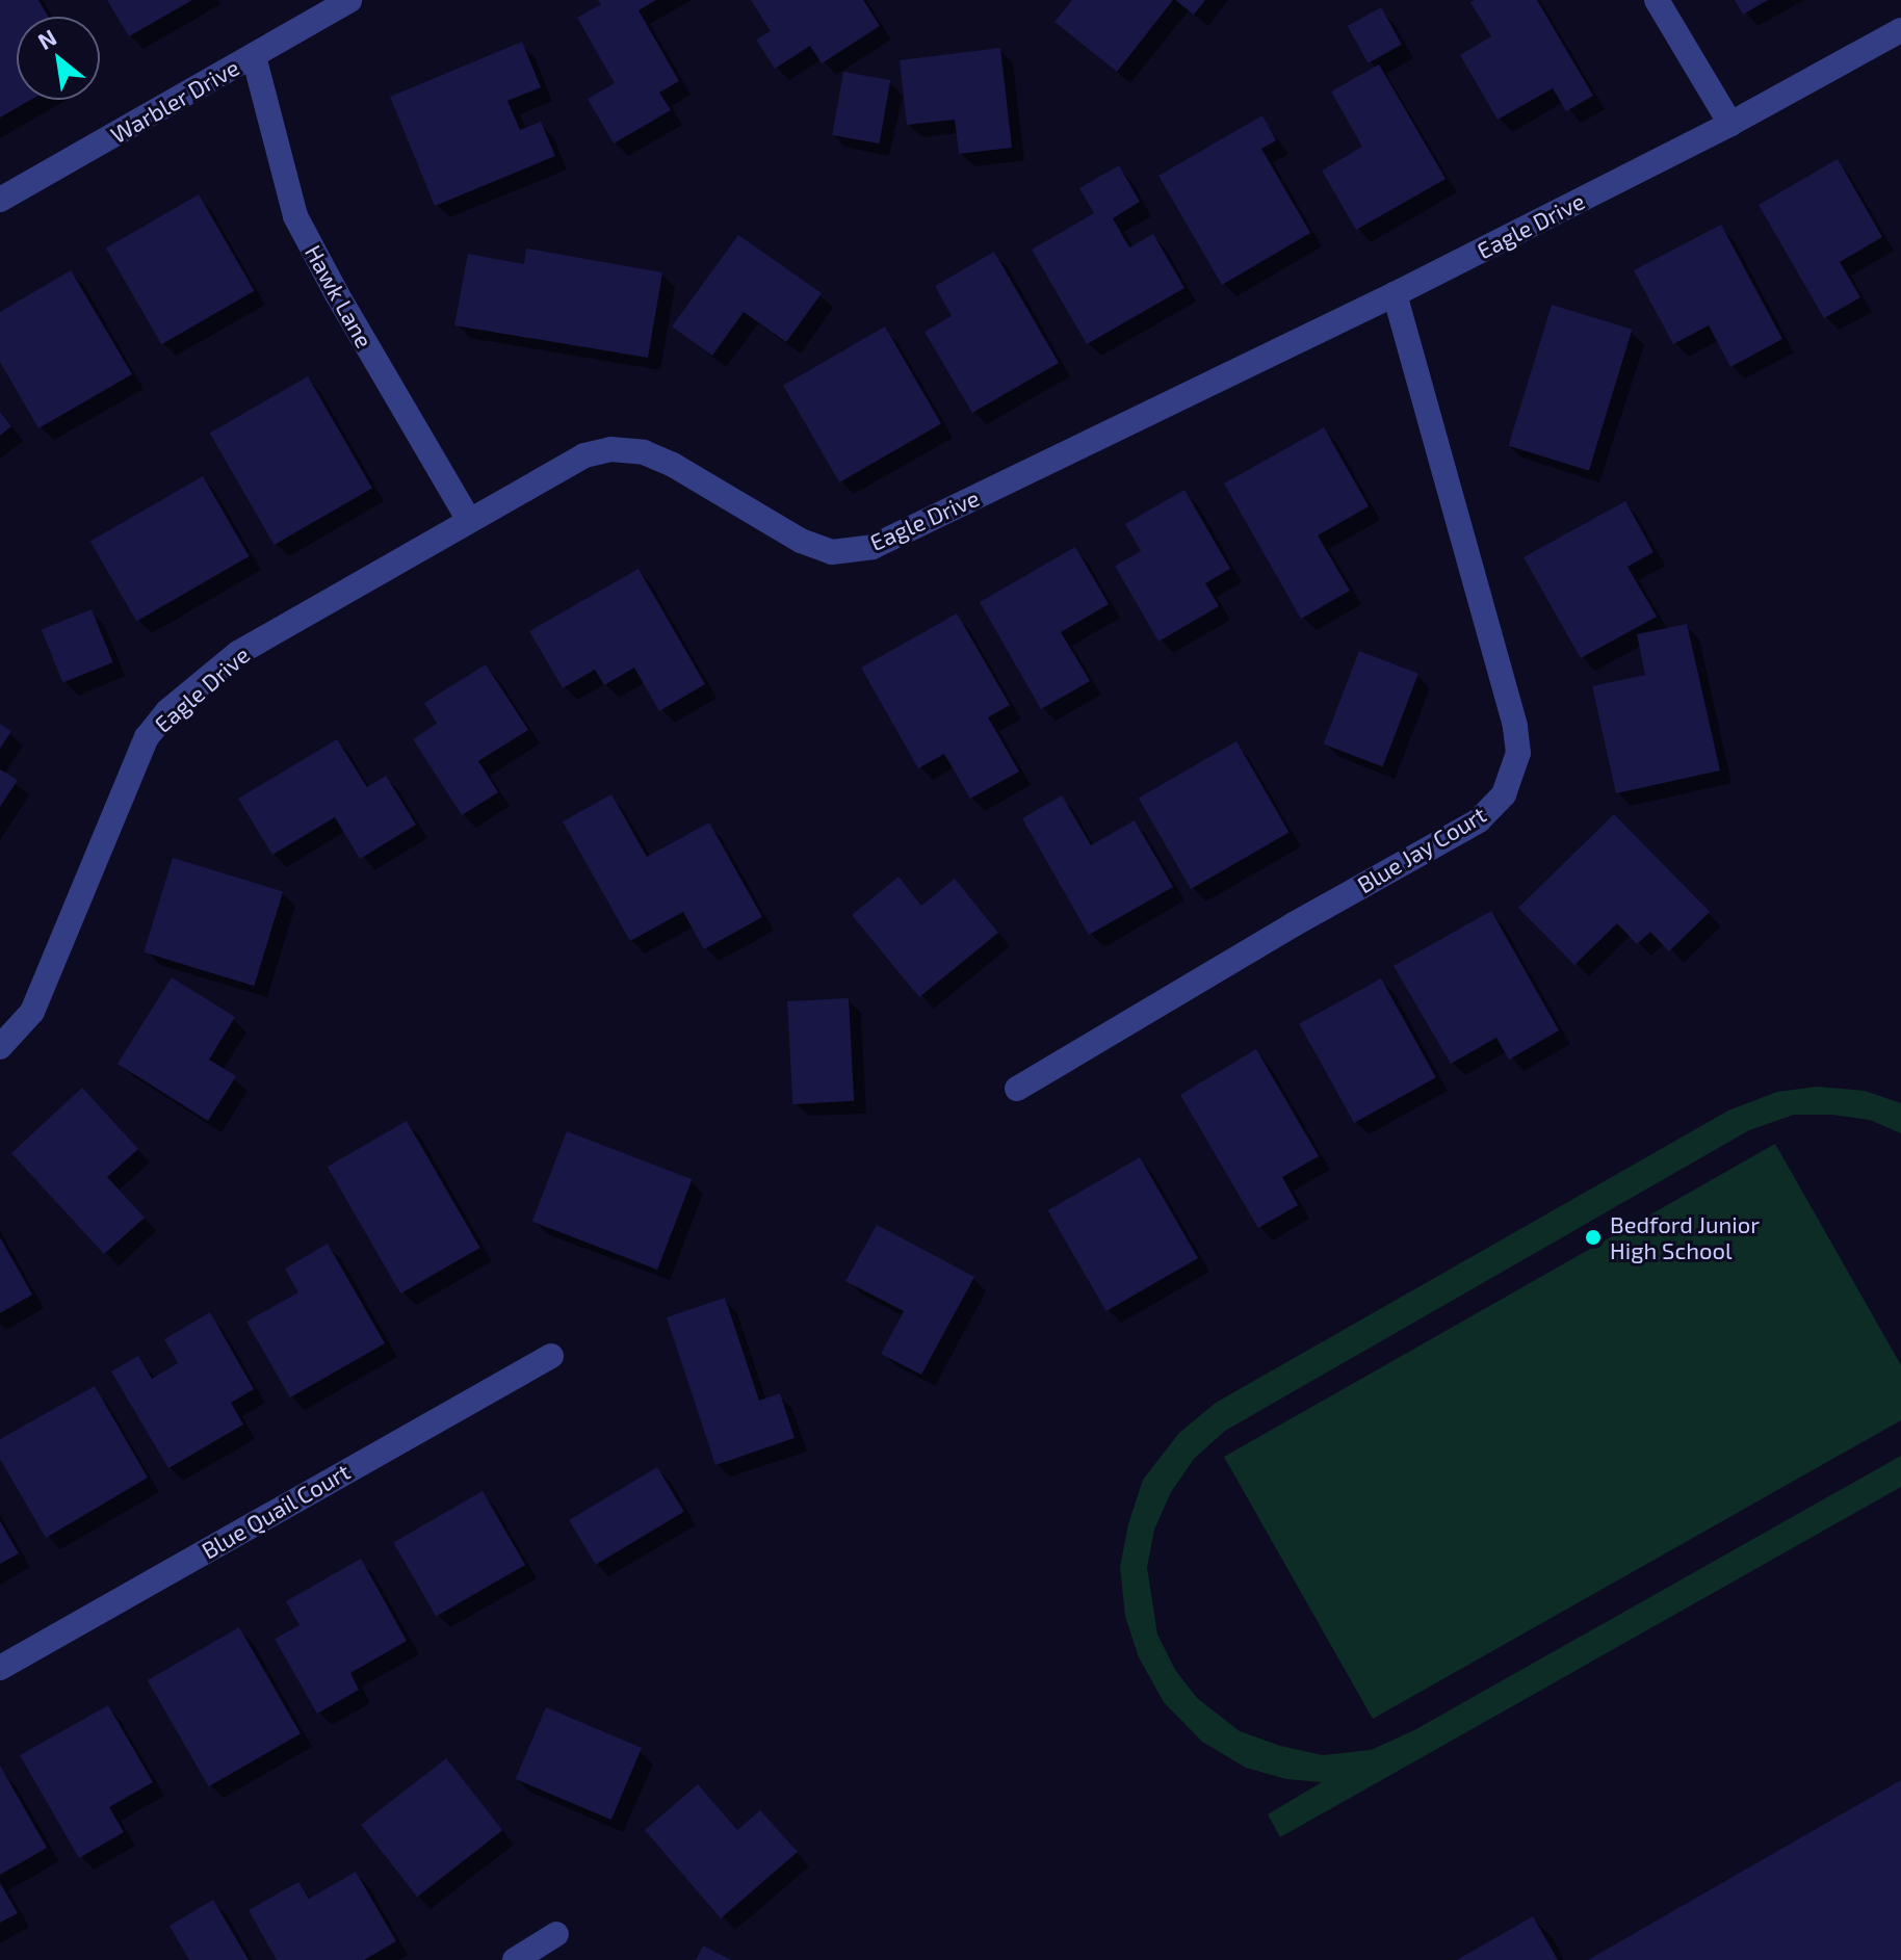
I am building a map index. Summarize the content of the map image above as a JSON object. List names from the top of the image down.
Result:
{
  "streets": {
    "street": [
      "Warbler Drive",
      "Eagle Drive",
      "Hawk Lane",
      "Blue Jay Court",
      "Blue Quail Court"
    ]
  },
  "crossings": [
    ["Warbler Drive", "Hawk Lane"],
    ["Eagle Drive", "Hawk Lane"],
    ["Eagle Drive", "Blue Jay Court"]
  ],
  "places": ["Bedford Junior High School"],
  "north": "top left"
}
